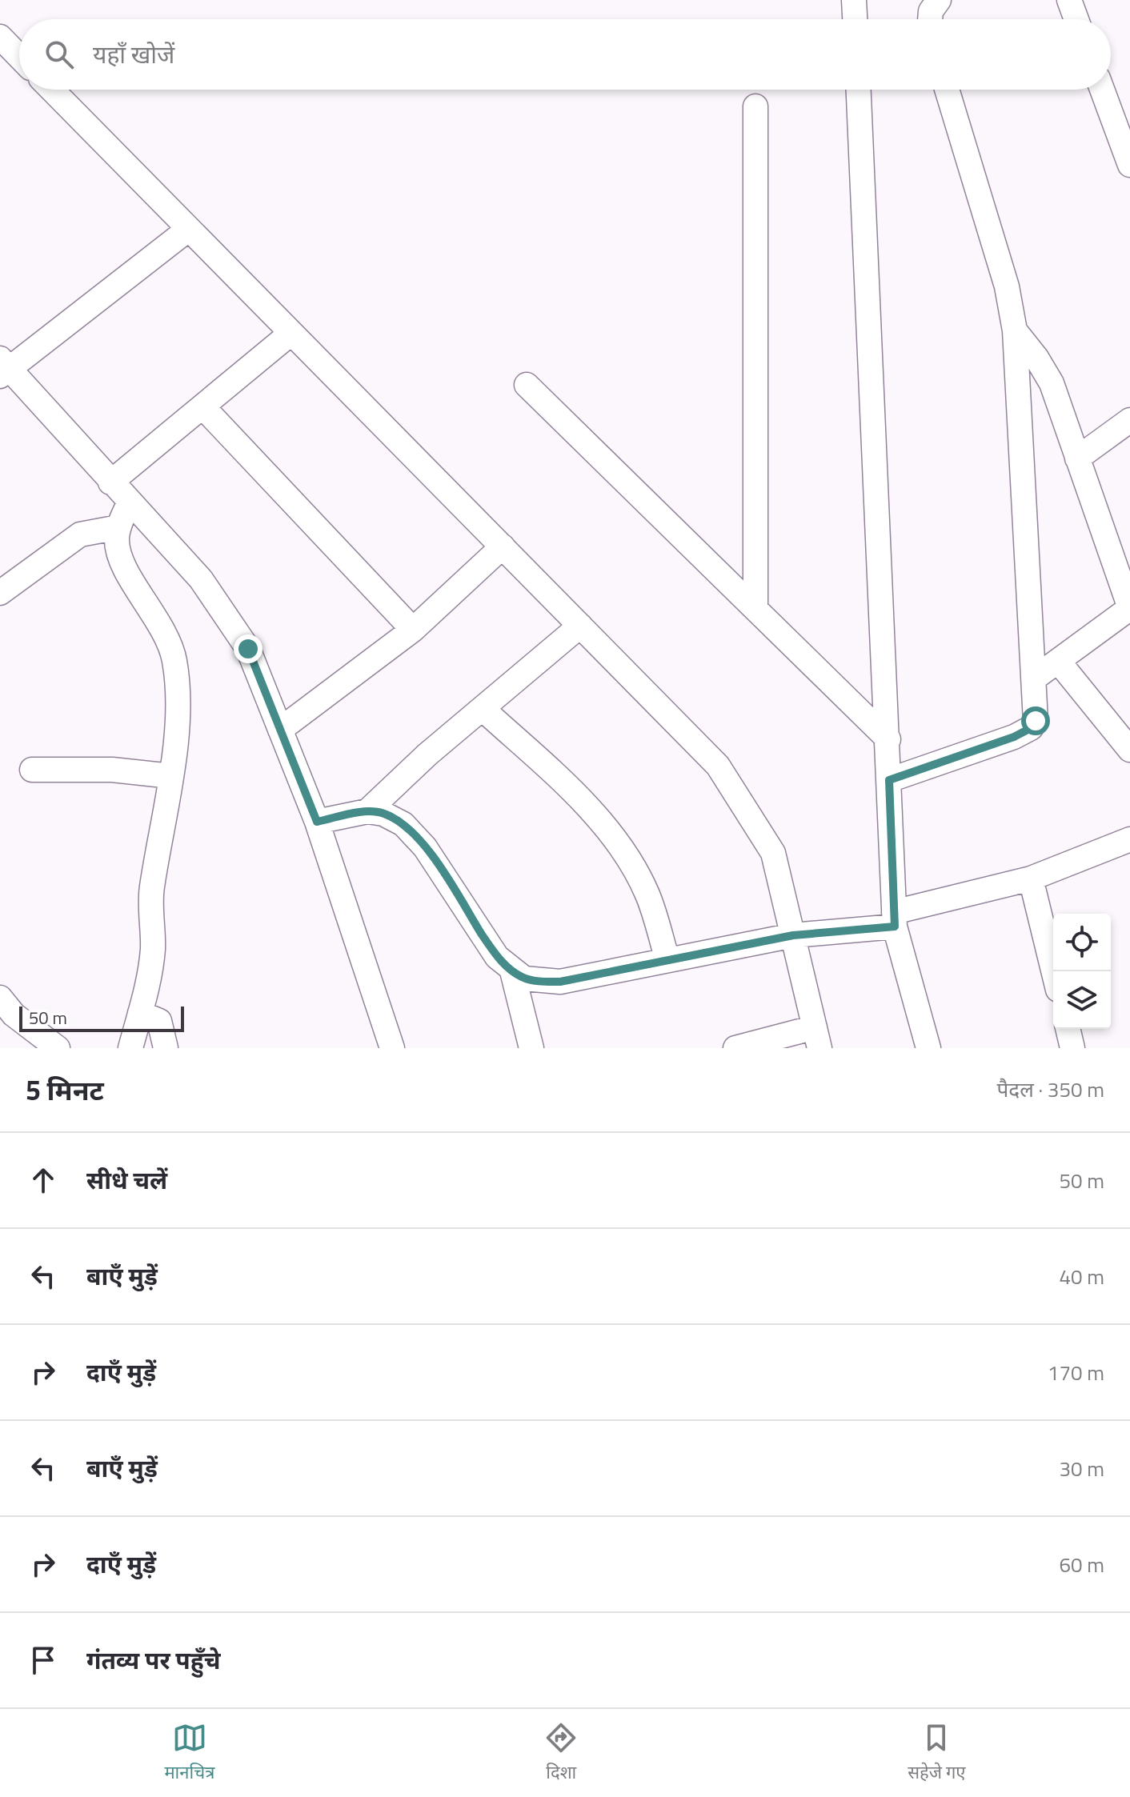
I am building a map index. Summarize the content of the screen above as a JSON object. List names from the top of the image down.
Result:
{
  "scale_bar": "50 m",
  "page": {
    "search": "यहाँ खोजें",
    "scale": "50 m",
    "heading": ["5 मिनट", "पैदल · 350 m"],
    "list": [
      ["सीधे चलें", "50 m"],
      ["बाएँ मुड़ें", "40 m"],
      ["दाएँ मुड़ें", "170 m"],
      ["बाएँ मुड़ें", "30 m"],
      ["दाएँ मुड़ें", "60 m"],
      "गंतव्य पर पहुँचे"
    ],
    "nav": ["मानचित्र", "दिशा", "सहेजे गए"]
  }
}
